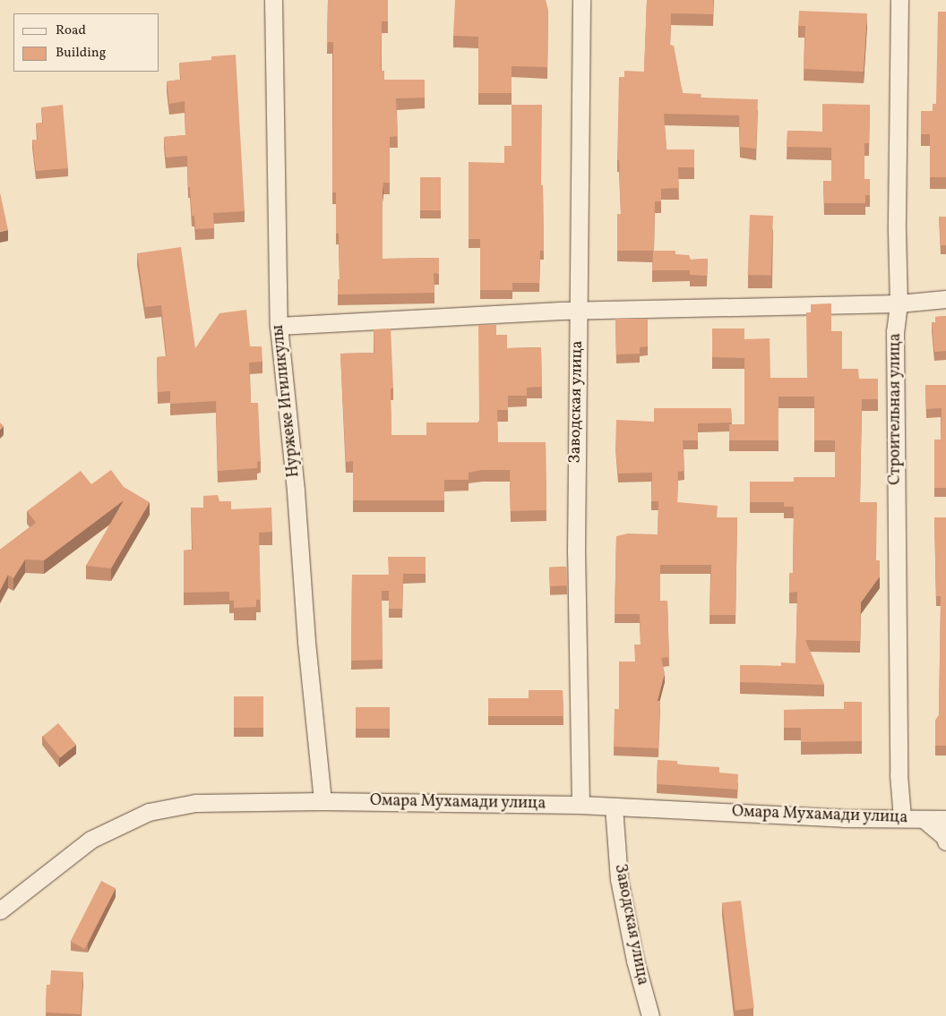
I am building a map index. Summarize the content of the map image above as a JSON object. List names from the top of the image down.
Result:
{
  "streets": {
    "street": [
      "Нуржеке Игиликулы",
      "Заводская улица",
      "Строительная улица",
      "Омара Мухамади улица"
    ]
  },
  "crossings": [
    ["Нуржеке Игиликулы", "Омара Мухамади улица"],
    ["Заводская улица", "Омара Мухамади улица"],
    ["Строительная улица", "Омара Мухамади улица"]
  ],
  "legend": ["Road", "Building"]
}
